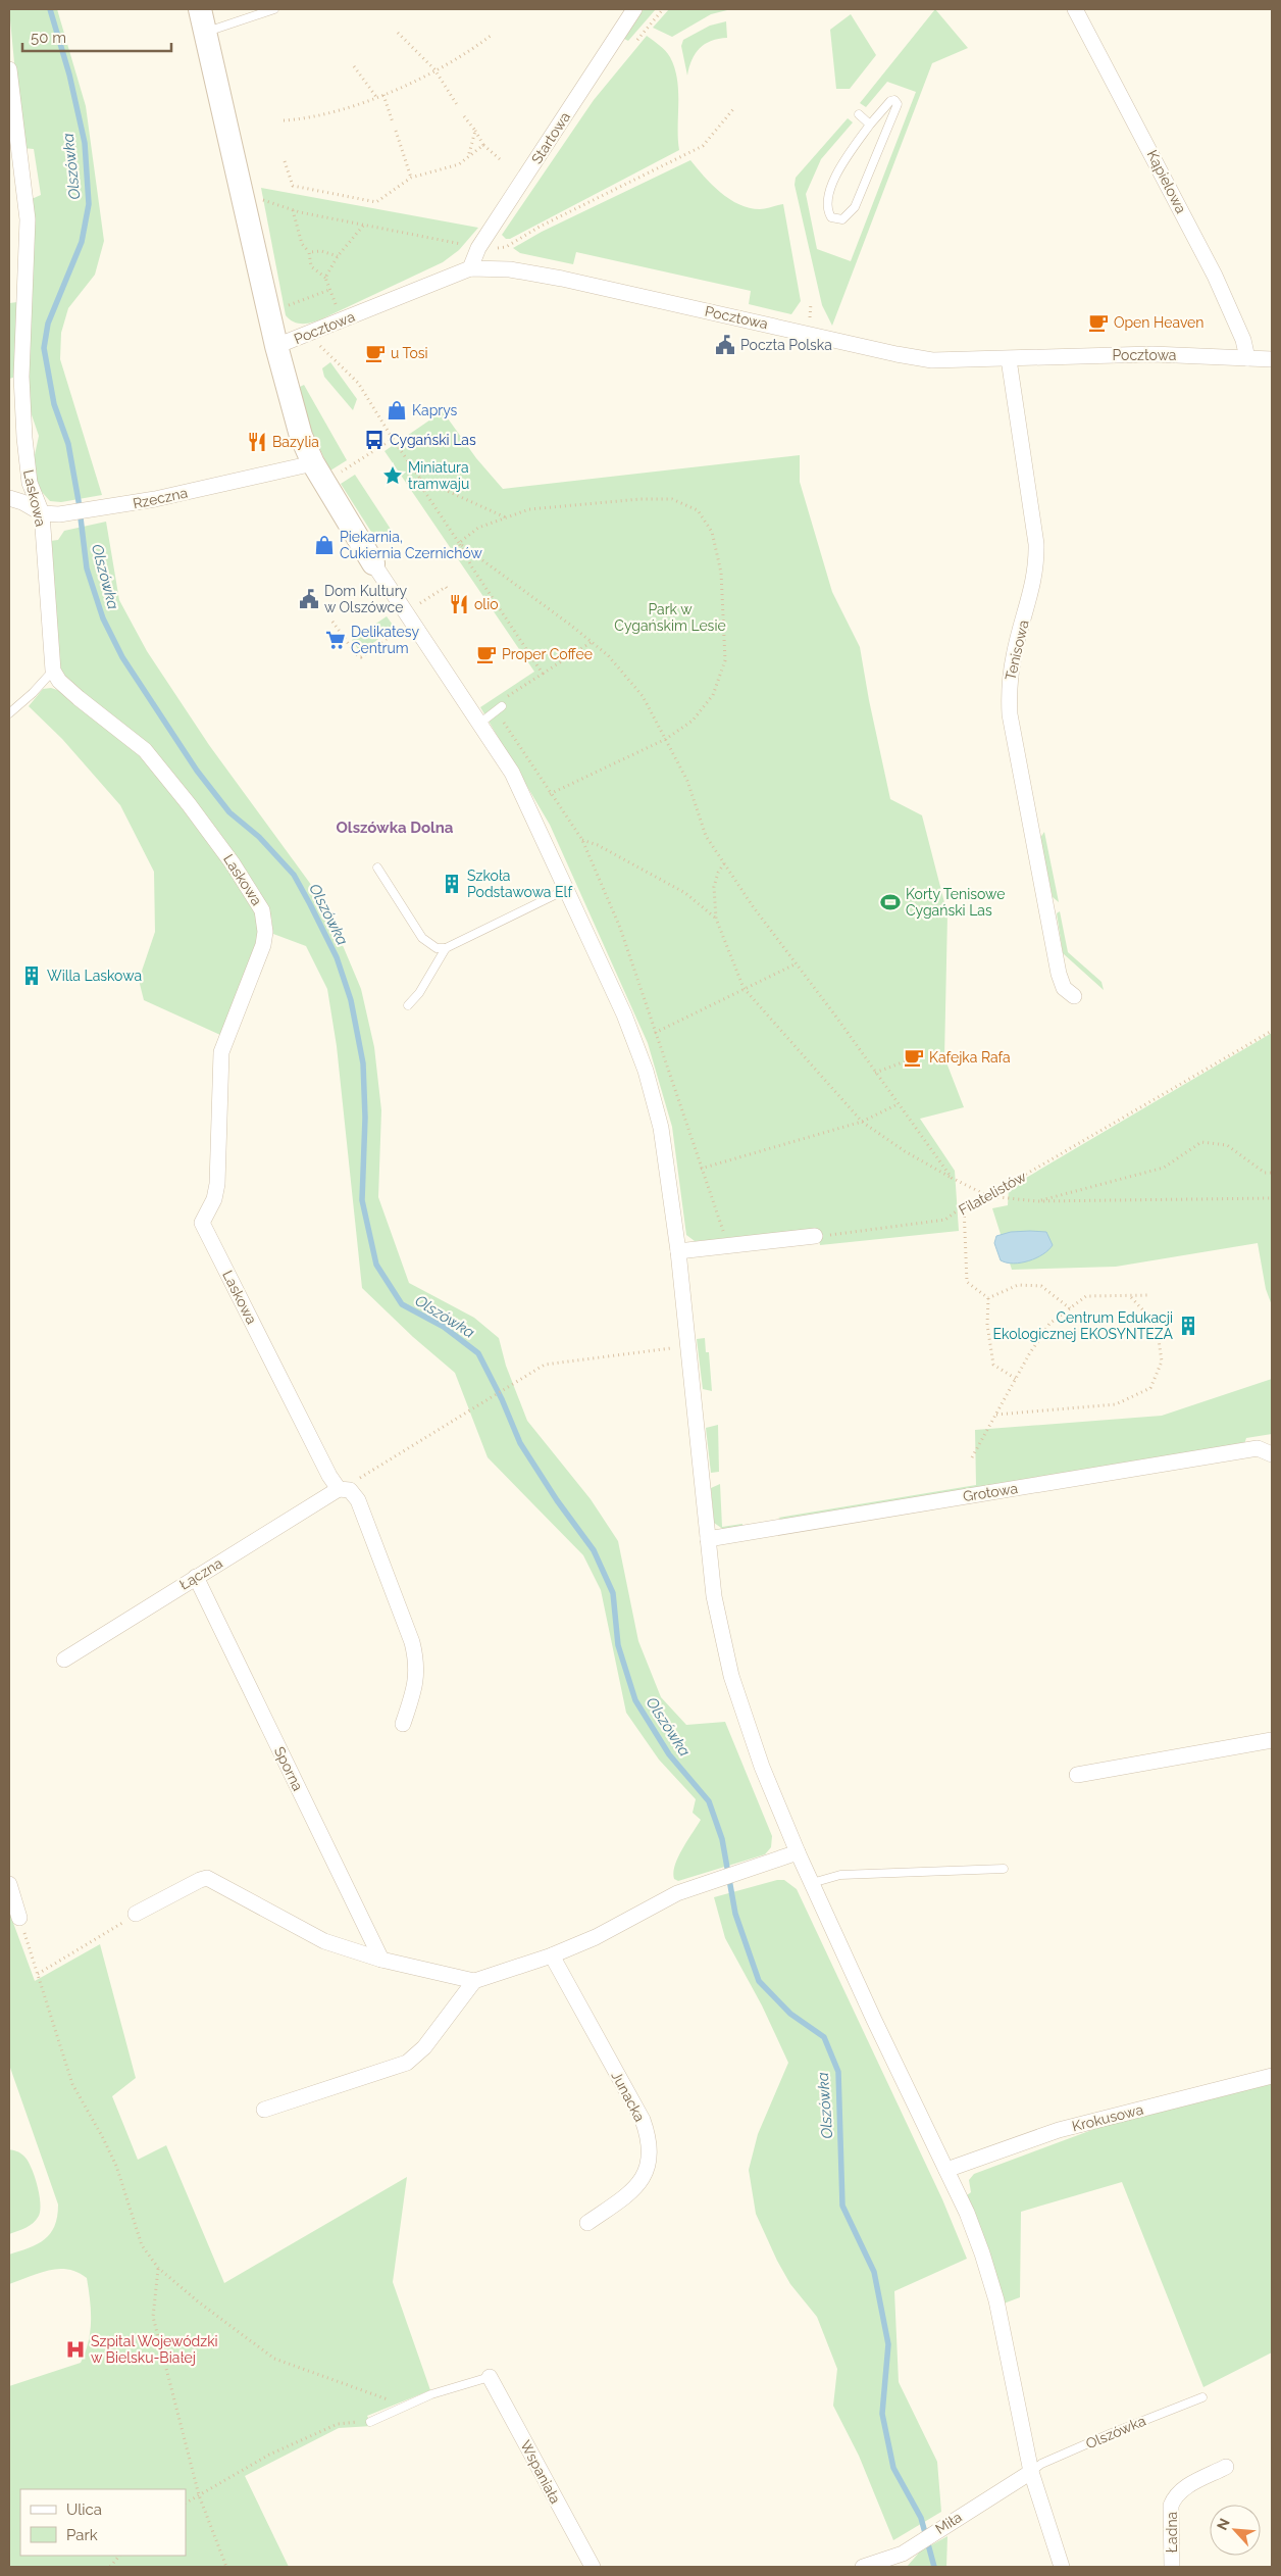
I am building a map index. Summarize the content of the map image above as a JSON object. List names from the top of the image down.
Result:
{
  "streets": {
    "street": [
      "Startowa",
      "Kąpielowa",
      "Pocztowa",
      "Laskowa",
      "Rzeczna",
      "Tenisowa",
      "Grotowa",
      "Łączna",
      "Sporna",
      "Junacka",
      "Krokusowa",
      "Wspaniała",
      "Miła",
      "Ładna"
    ],
    "lane": ["Olszówka"],
    "path": ["Filatelistów"]
  },
  "crossings": [
    ["Startowa", "Pocztowa"],
    ["Kąpielowa", "Pocztowa"],
    ["Pocztowa", "Tenisowa"],
    ["Laskowa", "Rzeczna"],
    ["Laskowa", "Łączna"],
    ["Łączna", "Sporna"],
    ["Olszówka", "Miła"]
  ],
  "districts": ["Olszówka Dolna"],
  "water": ["Olszówka"],
  "parks": ["Park w Cygańskim Lesie"],
  "places": {
    "cafe": [
      "Open Heaven",
      "u Tosi",
      "Proper Coffee",
      "Kafejka Rafa"
    ],
    "public building": ["Poczta Polska", "Dom Kultury w Olszówce"],
    "shop": ["Kaprys", "Piekarnia, Cukiernia Czernichów"],
    "bus stop": ["Cygański Las"],
    "restaurant": ["Bazylia", "olio"],
    "place": ["Miniatura tramwaju"],
    "supermarket": ["Delikatesy Centrum"],
    "building": ["Szkoła Podstawowa Elf", "Willa Laskowa", "Centrum Edukacji Ekologicznej EKOSYNTEZA"],
    "sports": ["Korty Tenisowe Cygański Las"],
    "hospital": ["Szpital Wojewódzki w Bielsku-Białej"]
  },
  "legend": ["Ulica", "Park"],
  "scale_bar": "50 m",
  "north": "top left"
}
